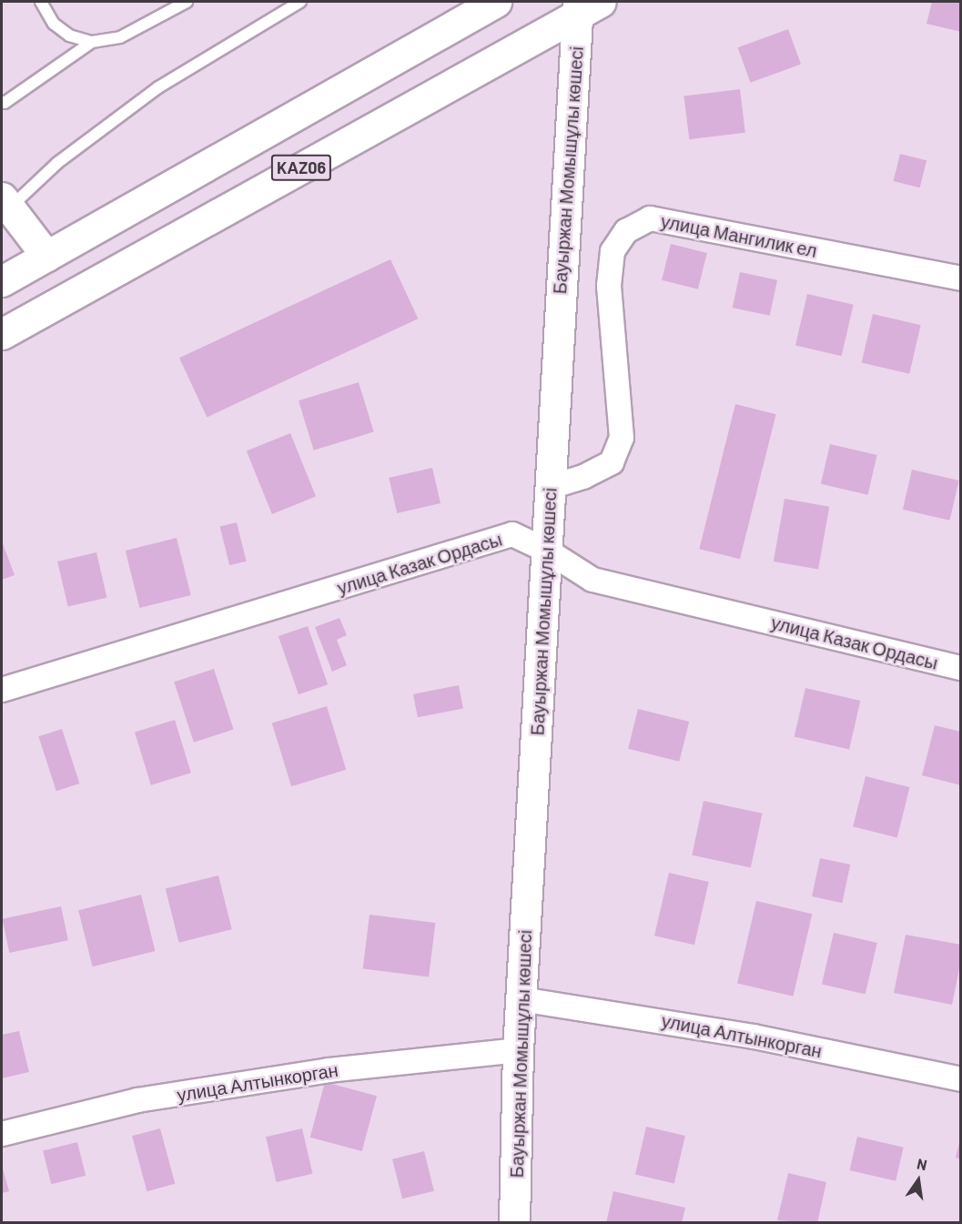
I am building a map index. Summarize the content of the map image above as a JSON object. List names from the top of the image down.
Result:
{
  "streets": {
    "main road": ["KАZ06", "Бауыржан Момышұлы көшесі"],
    "street": ["улица Мангилик ел", "улица Казак Ордасы", "улица Алтынкорган"]
  },
  "crossings": [
    ["KАZ06", "Бауыржан Момышұлы көшесі"],
    ["Бауыржан Момышұлы көшесі", "улица Мангилик ел"],
    ["Бауыржан Момышұлы көшесі", "улица Казак Ордасы"],
    ["Бауыржан Момышұлы көшесі", "улица Алтынкорган"]
  ],
  "north": "top"
}
